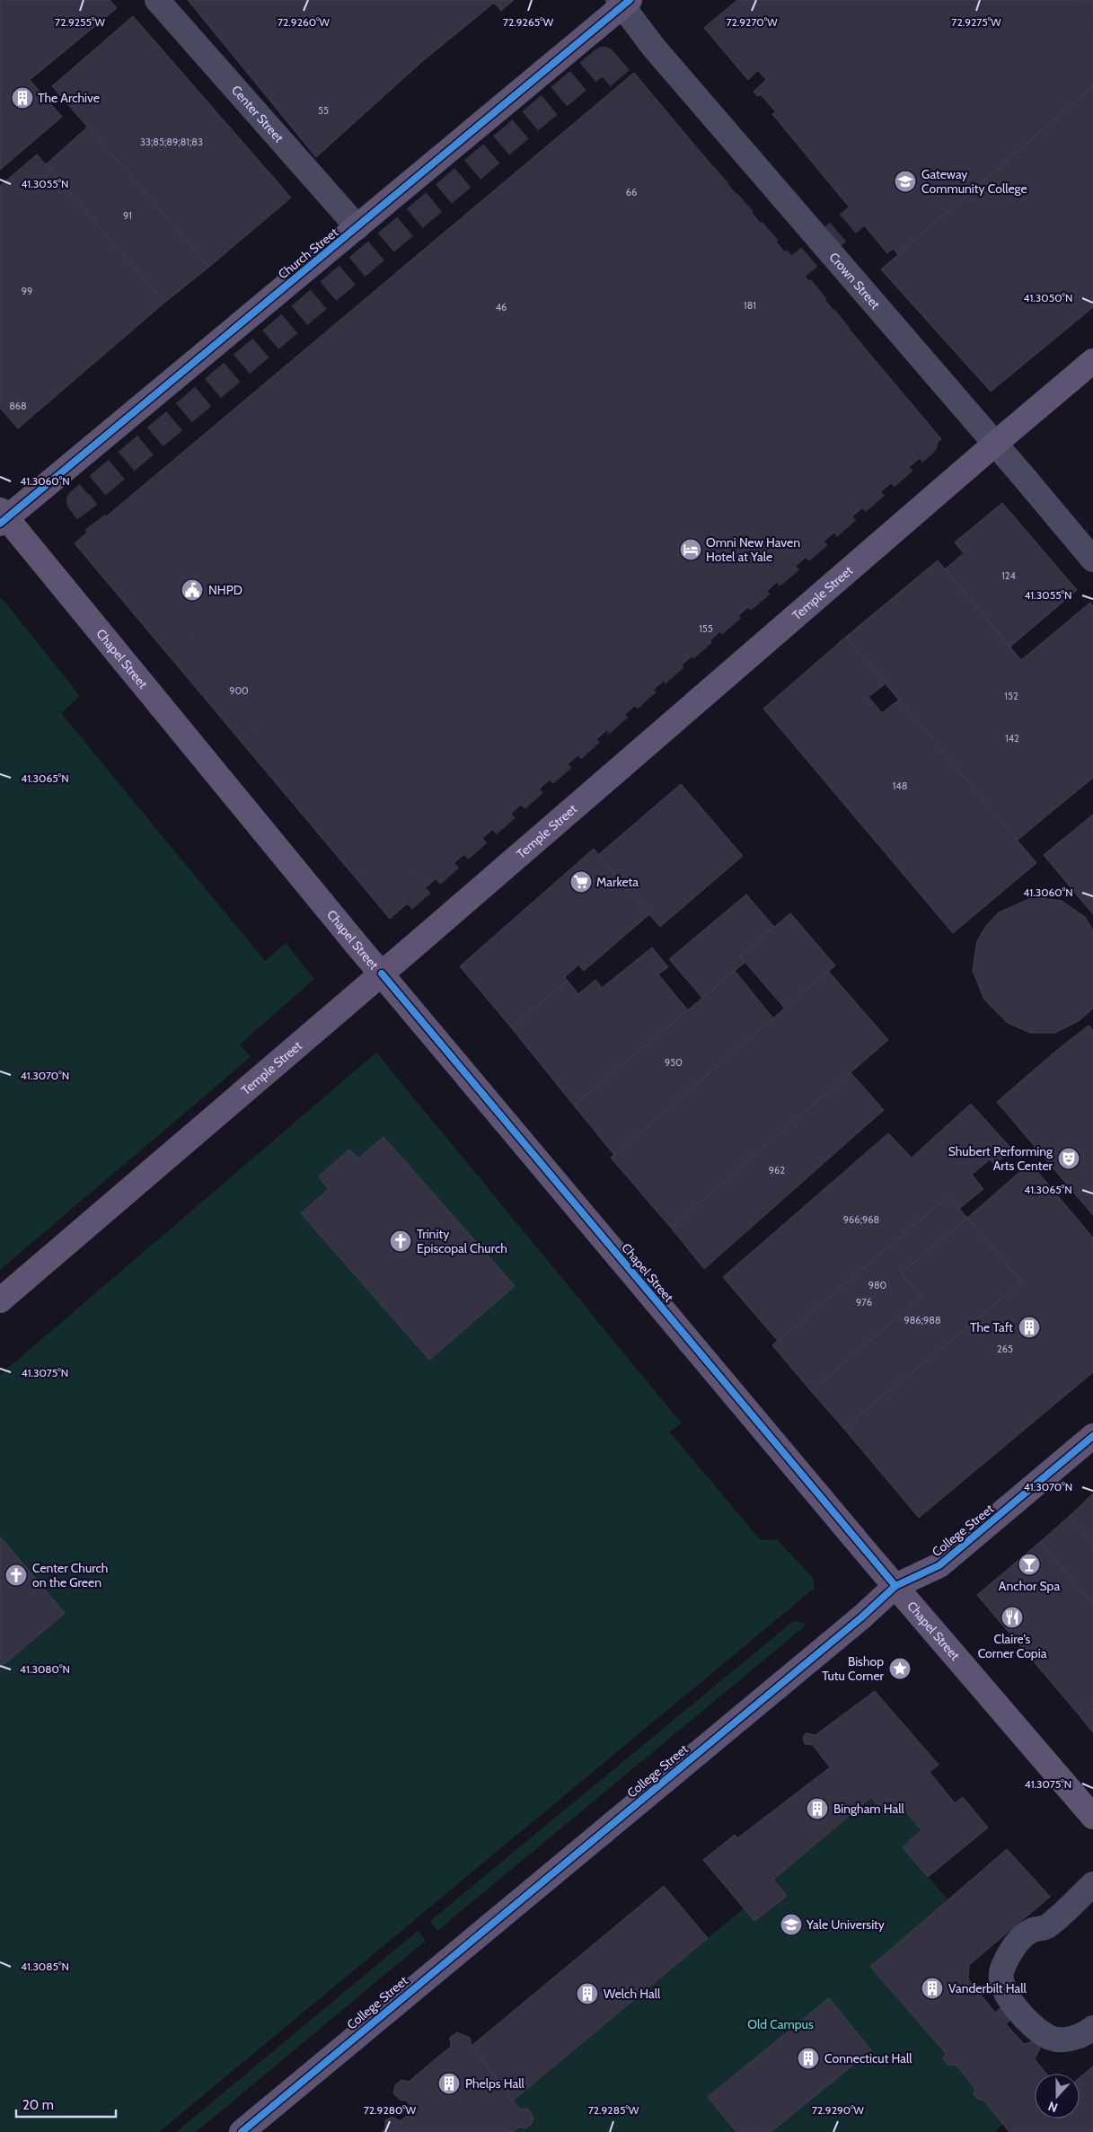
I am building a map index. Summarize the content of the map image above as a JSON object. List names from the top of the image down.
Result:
{
  "streets": {
    "main road": [
      "Church Street",
      "Temple Street",
      "Chapel Street",
      "College Street"
    ],
    "street": ["Center Street", "Crown Street"]
  },
  "crossings": [
    ["Center Street", "Church Street"],
    ["Church Street", "Crown Street"],
    ["Church Street", "Chapel Street"],
    ["Crown Street", "Temple Street"],
    ["Temple Street", "Chapel Street"],
    ["Chapel Street", "College Street"]
  ],
  "parks": ["Old Campus"],
  "places": {
    "building": [
      "The Archive",
      "The Taft",
      "Bingham Hall",
      "Vanderbilt Hall",
      "Welch Hall",
      "Connecticut Hall",
      "Phelps Hall"
    ],
    "school or university": ["Gateway Community College", "Yale University"],
    "hotel": ["Omni New Haven Hotel at Yale"],
    "public building": ["NHPD"],
    "supermarket": ["Marketa"],
    "theatre": ["Shubert Performing Arts Center"],
    "church": ["Trinity Episcopal Church", "Center Church on the Green"],
    "bar": ["Anchor Spa"],
    "restaurant": ["Claire's Corner Copia"],
    "place": ["Bishop Tutu Corner"]
  },
  "house_numbers": [
    "55",
    "33;85;89;81;83",
    "66",
    "91",
    "99",
    "181",
    "46",
    "868",
    "124",
    "155",
    "900",
    "152",
    "142",
    "148",
    "950",
    "962",
    "966;968",
    "980",
    "976",
    "986;988",
    "265"
  ],
  "scale_bar": "20 m",
  "north": "bottom",
  "coordinates": [
    "72.9265°W",
    "72.9270°W",
    "72.9255°W",
    "72.9260°W",
    "72.9275°W",
    "41.3055°N",
    "41.3050°N",
    "41.3060°N",
    "41.3065°N",
    "41.3070°N",
    "41.3075°N",
    "41.3080°N",
    "41.3085°N",
    "72.9280°W",
    "72.9285°W",
    "72.9290°W"
  ]
}
